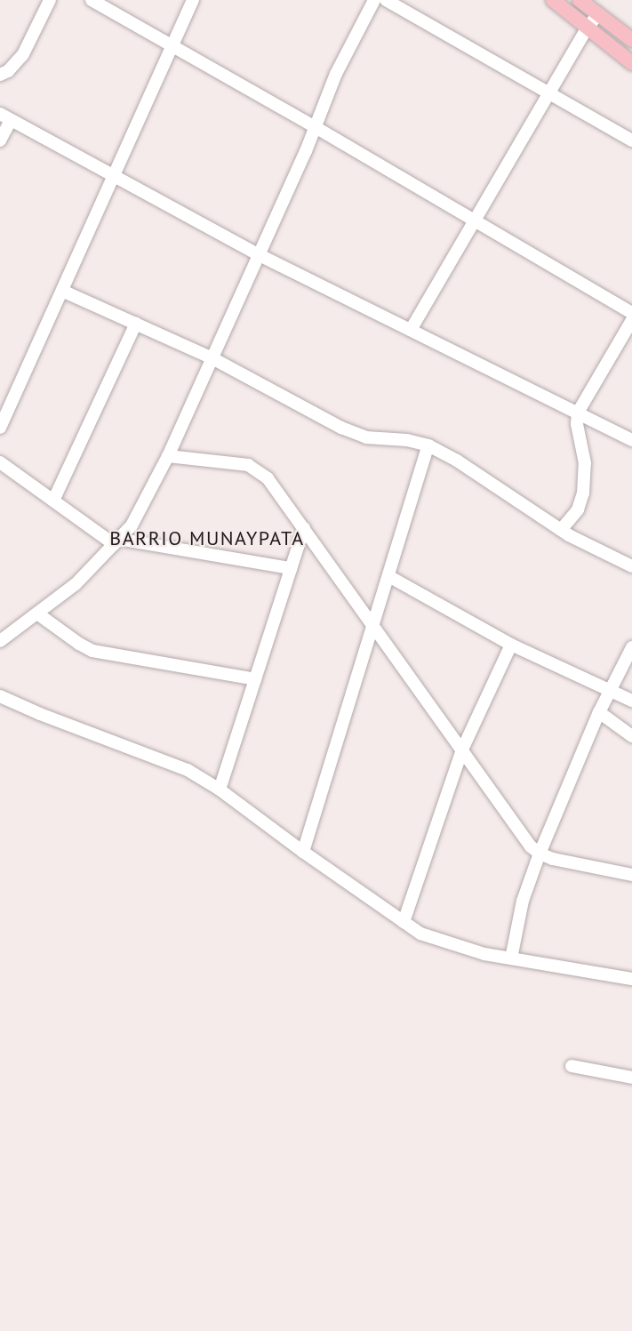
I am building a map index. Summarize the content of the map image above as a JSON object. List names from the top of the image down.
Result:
{
  "districts": ["BARRIO MUNAYPATA"]
}
